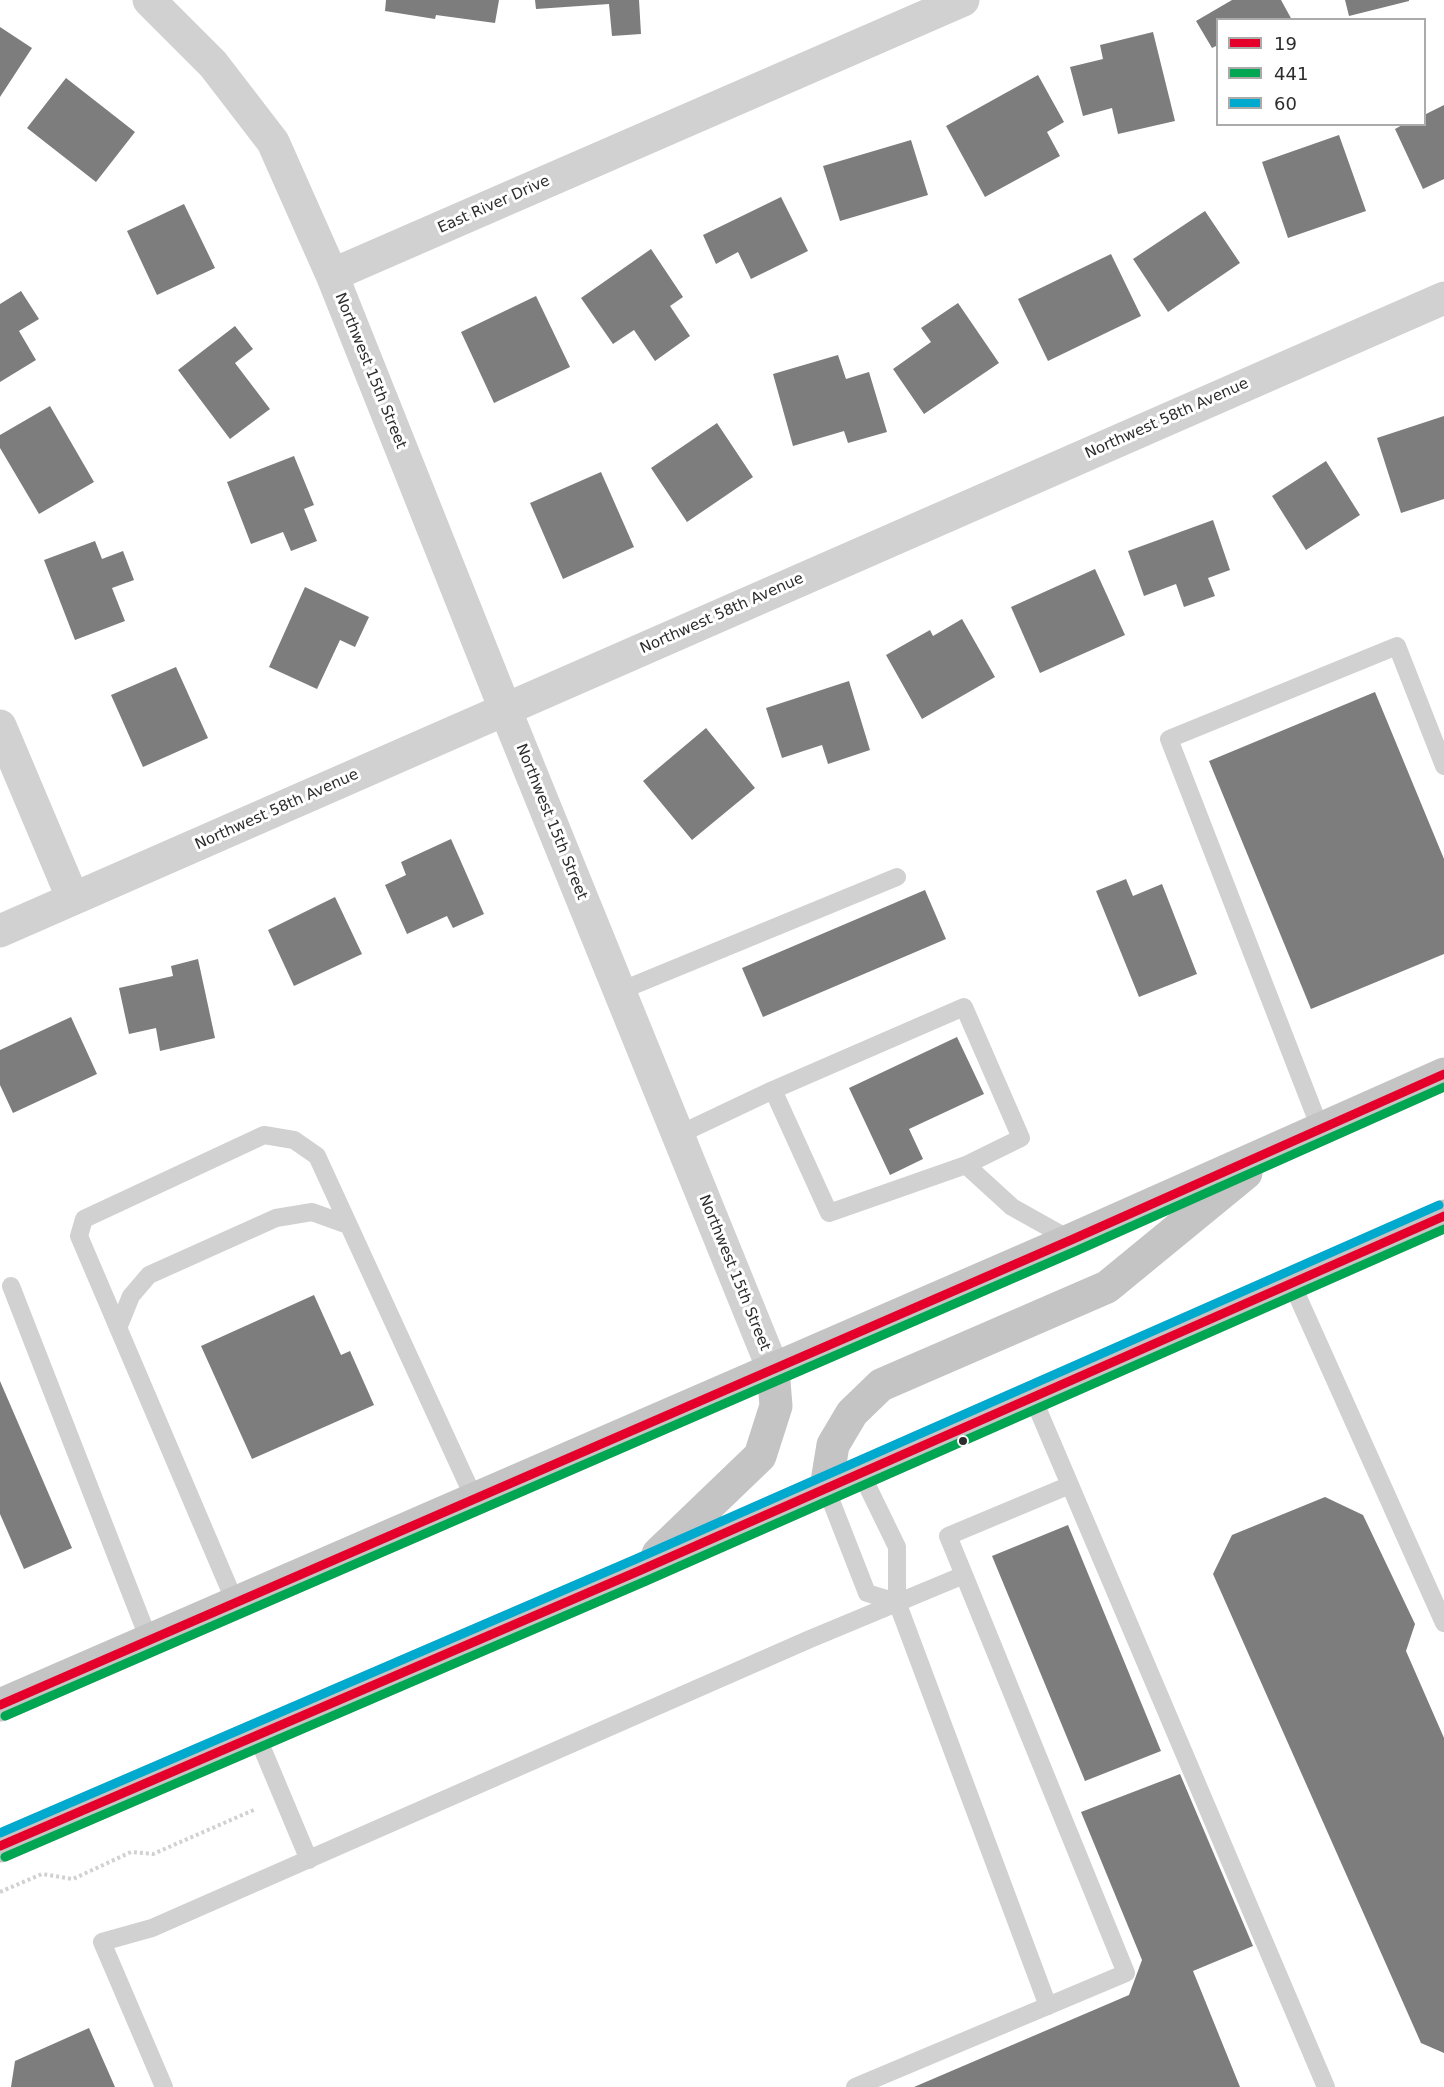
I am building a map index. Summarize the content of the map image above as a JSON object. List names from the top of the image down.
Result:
{
  "streets": {
    "street": ["East River Drive", "Northwest 15th Street", "Northwest 58th Avenue"]
  },
  "crossings": [
    ["East River Drive", "Northwest 15th Street"],
    ["Northwest 15th Street", "Northwest 58th Avenue"]
  ],
  "lines": ["transit line 19", "transit line 441", "transit line 60"],
  "legend": ["19", "441", "60"]
}
